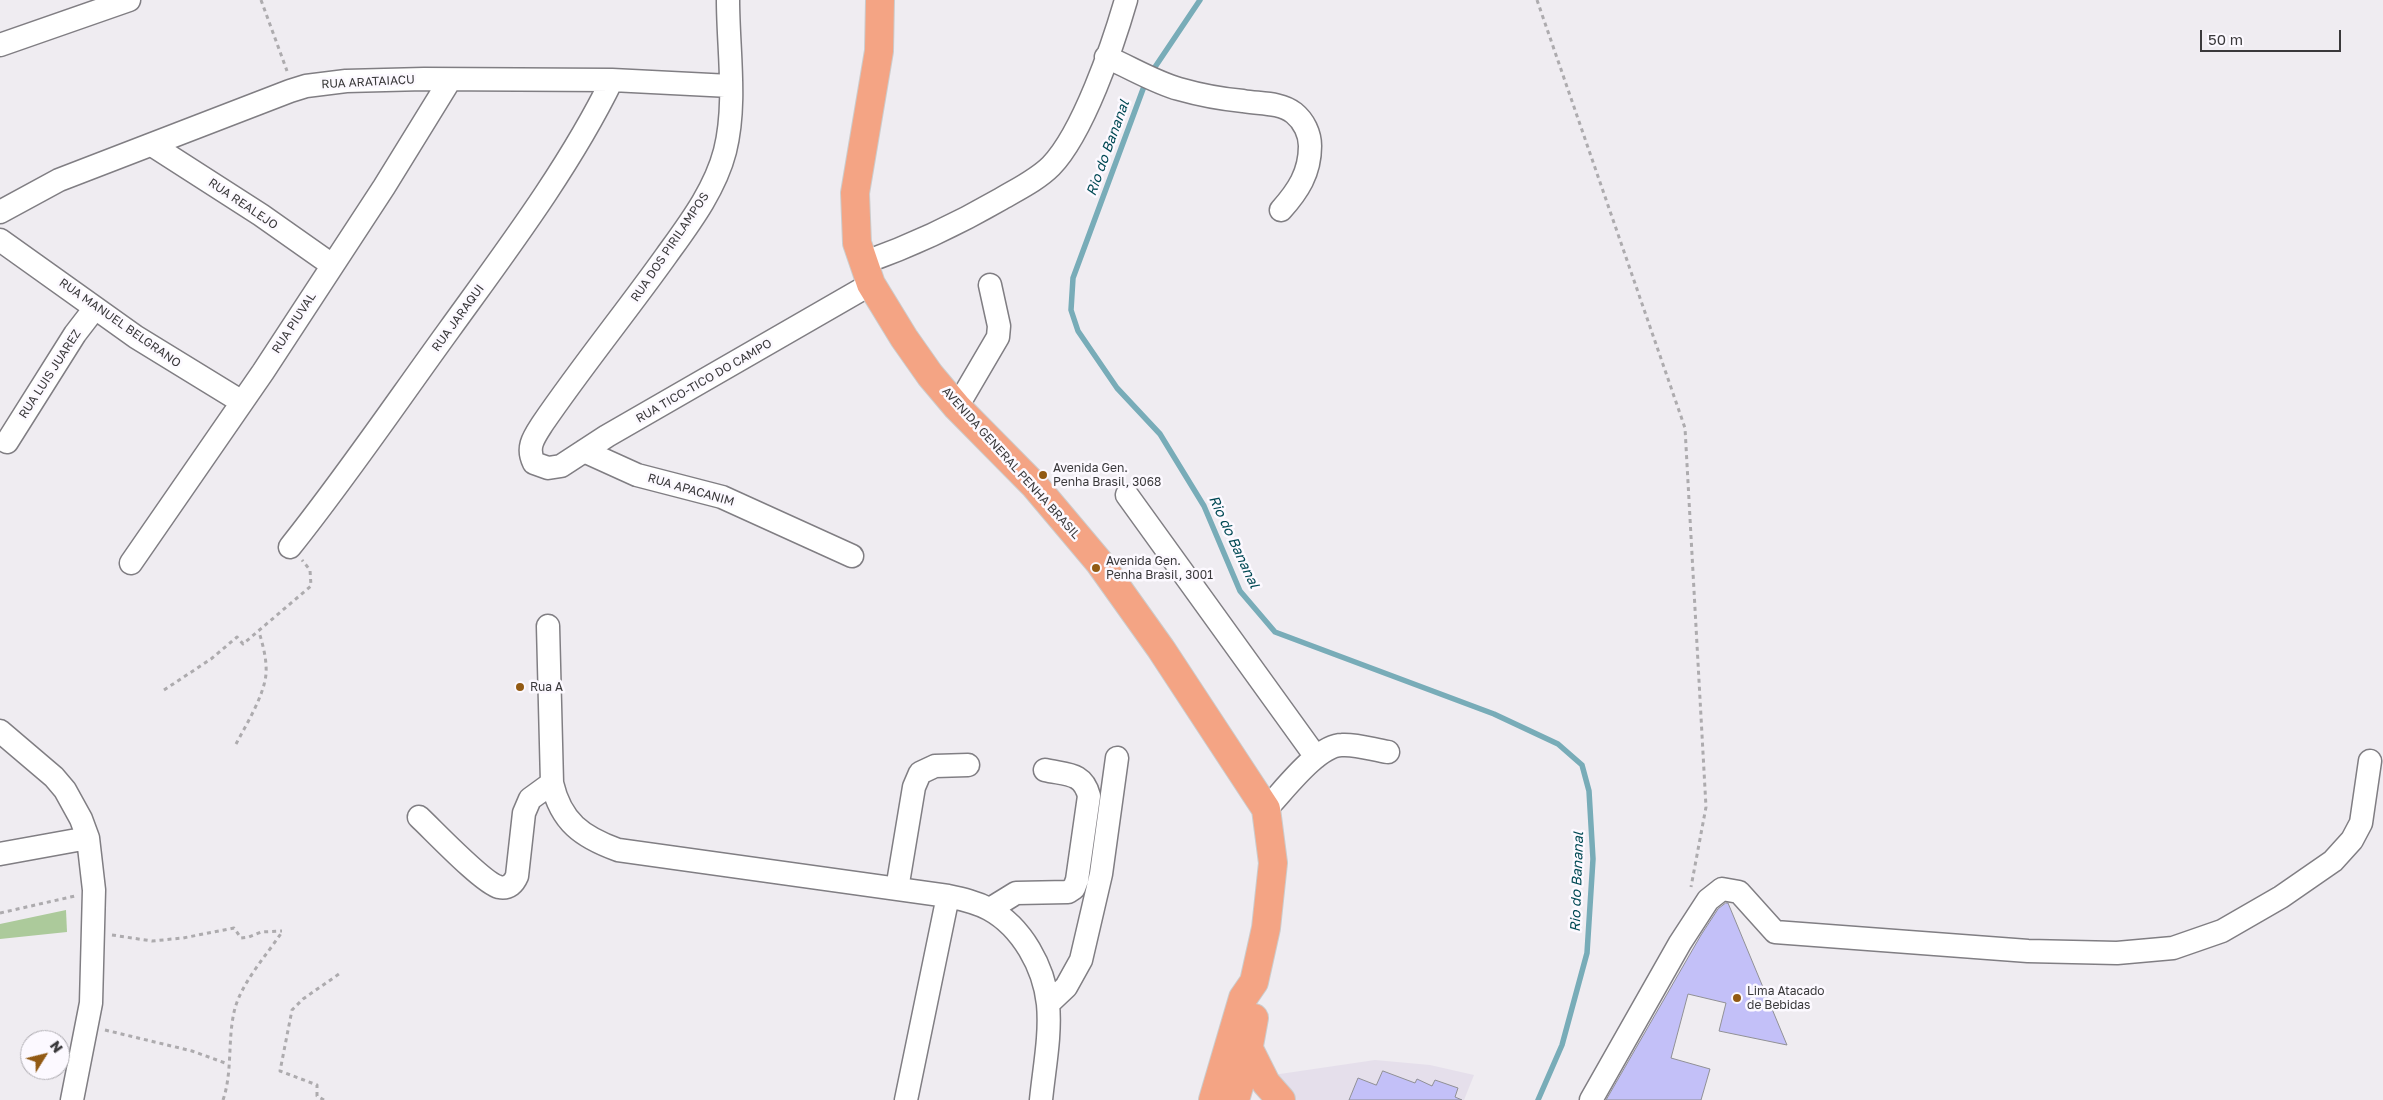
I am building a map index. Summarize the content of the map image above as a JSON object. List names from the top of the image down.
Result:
{
  "streets": {
    "main road": ["AVENIDA GENERAL PENHA BRASIL"],
    "street": [
      "RUA ARATAIACU",
      "RUA REALEJO",
      "RUA DOS PIRILAMPOS",
      "RUA JARAQUI",
      "RUA MANUEL BELGRANO",
      "RUA PIUVAL",
      "RUA LUIS JUAREZ",
      "RUA TICO-TICO DO CAMPO",
      "RUA APACANIM"
    ]
  },
  "crossings": [
    ["RUA ARATAIACU", "RUA REALEJO"],
    ["RUA ARATAIACU", "RUA DOS PIRILAMPOS"],
    ["RUA ARATAIACU", "RUA JARAQUI"],
    ["RUA ARATAIACU", "RUA PIUVAL"],
    ["RUA REALEJO", "RUA PIUVAL"],
    ["RUA DOS PIRILAMPOS", "RUA TICO-TICO DO CAMPO"],
    ["RUA MANUEL BELGRANO", "RUA PIUVAL"],
    ["RUA MANUEL BELGRANO", "RUA LUIS JUAREZ"],
    ["RUA TICO-TICO DO CAMPO", "AVENIDA GENERAL PENHA BRASIL"],
    ["RUA TICO-TICO DO CAMPO", "RUA APACANIM"]
  ],
  "water": ["Rio do Bananal"],
  "places": [
    "Avenida Gen. Penha Brasil, 3068",
    "Avenida Gen. Penha Brasil, 3001",
    "Rua A",
    "Lima Atacado de Bebidas"
  ],
  "scale_bar": "50 m",
  "north": "top right"
}
